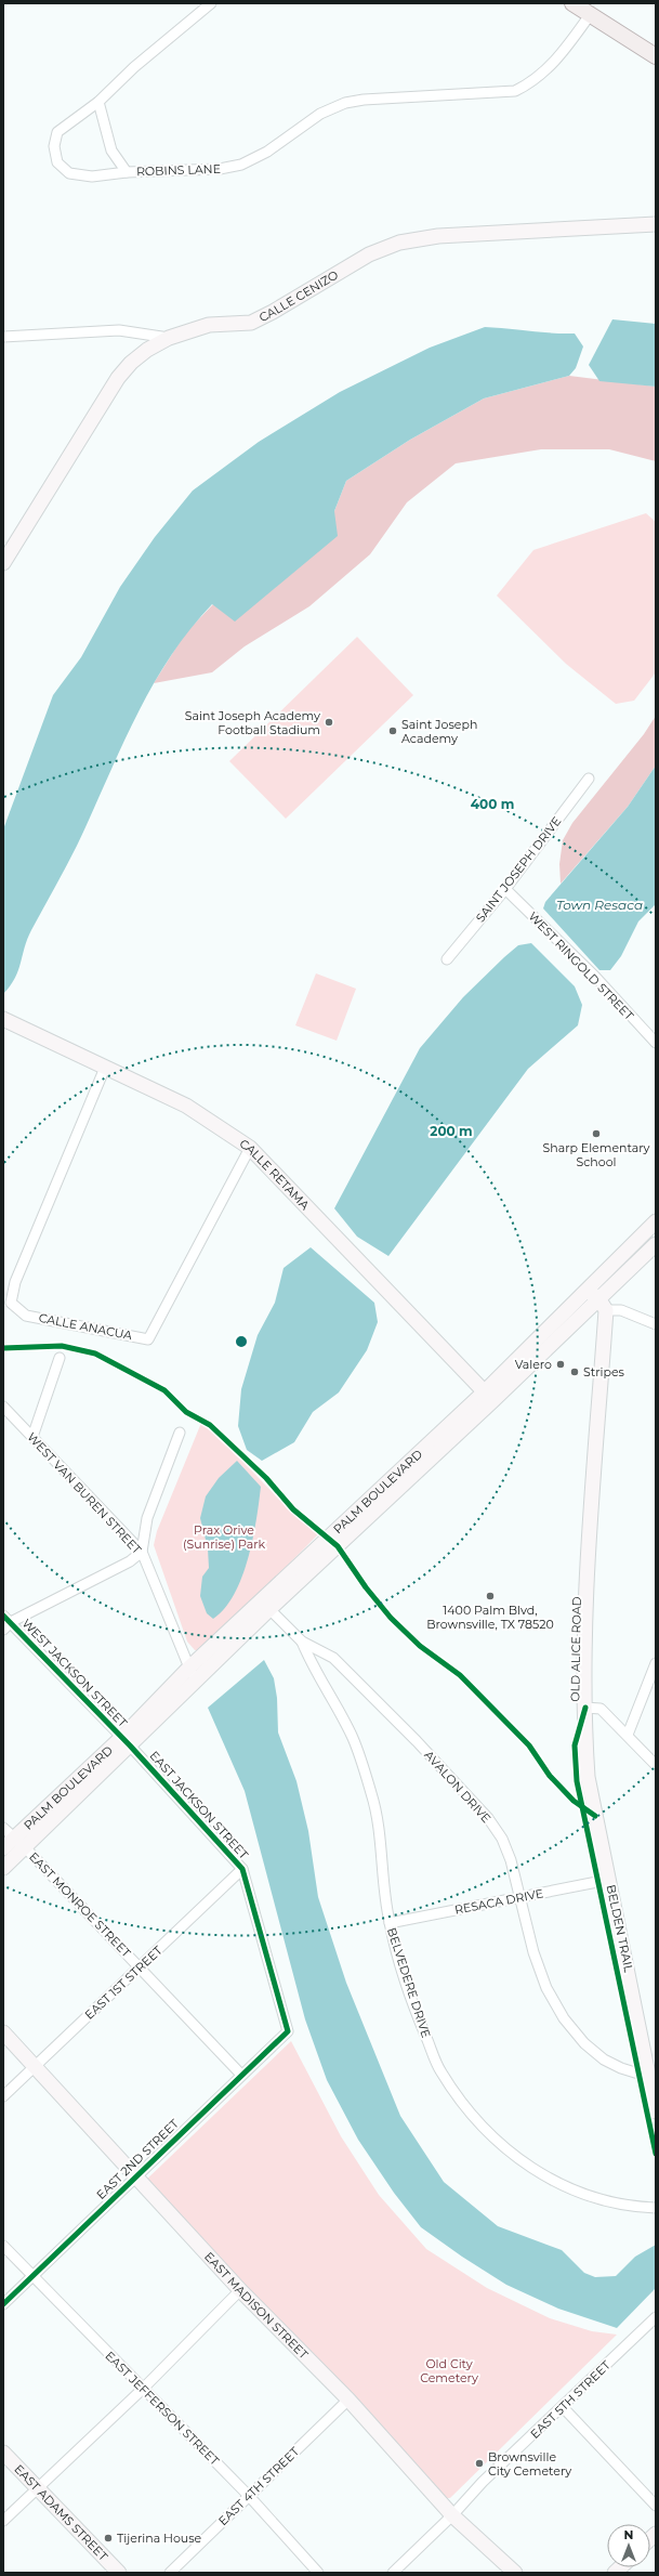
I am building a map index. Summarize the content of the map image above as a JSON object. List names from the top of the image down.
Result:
{
  "streets": {
    "main road": [
      "CALLE CENIZO",
      "CALLE RETAMA",
      "PALM BOULEVARD",
      "OLD ALICE ROAD",
      "EAST MADISON STREET",
      "EAST ADAMS STREET"
    ],
    "street": [
      "ROBINS LANE",
      "SAINT JOSEPH DRIVE",
      "WEST RINGOLD STREET",
      "CALLE ANACUA",
      "WEST VAN BUREN STREET",
      "WEST JACKSON STREET",
      "AVALON DRIVE",
      "EAST JACKSON STREET",
      "RESACA DRIVE",
      "EAST MONROE STREET",
      "EAST 1ST STREET",
      "BELVEDERE DRIVE",
      "EAST 2ND STREET",
      "EAST 5TH STREET",
      "EAST JEFFERSON STREET",
      "EAST 4TH STREET"
    ],
    "cycle path": ["BELDEN TRAIL"]
  },
  "crossings": [
    ["SAINT JOSEPH DRIVE", "WEST RINGOLD STREET"],
    ["CALLE RETAMA", "CALLE ANACUA"],
    ["CALLE RETAMA", "PALM BOULEVARD"],
    ["PALM BOULEVARD", "WEST VAN BUREN STREET"],
    ["PALM BOULEVARD", "WEST JACKSON STREET"],
    ["PALM BOULEVARD", "AVALON DRIVE"],
    ["PALM BOULEVARD", "EAST JACKSON STREET"],
    ["PALM BOULEVARD", "EAST MONROE STREET"],
    ["OLD ALICE ROAD", "AVALON DRIVE"],
    ["OLD ALICE ROAD", "RESACA DRIVE"],
    ["WEST JACKSON STREET", "EAST JACKSON STREET"],
    ["AVALON DRIVE", "RESACA DRIVE"],
    ["AVALON DRIVE", "BELVEDERE DRIVE"],
    ["EAST JACKSON STREET", "EAST 1ST STREET"],
    ["EAST JACKSON STREET", "EAST 2ND STREET"],
    ["RESACA DRIVE", "BELVEDERE DRIVE"],
    ["EAST MONROE STREET", "EAST 1ST STREET"],
    ["EAST MONROE STREET", "EAST 2ND STREET"],
    ["EAST 1ST STREET", "EAST MADISON STREET"],
    ["EAST 2ND STREET", "EAST MADISON STREET"],
    ["EAST 2ND STREET", "EAST JEFFERSON STREET"],
    ["EAST MADISON STREET", "EAST 5TH STREET"],
    ["EAST MADISON STREET", "EAST 4TH STREET"],
    ["EAST JEFFERSON STREET", "EAST 4TH STREET"]
  ],
  "water": ["Town Resaca"],
  "parks": ["Prax Orive (Sunrise) Park", "Old City Cemetery"],
  "places": [
    "Saint Joseph Academy Football Stadium",
    "Saint Joseph Academy",
    "Sharp Elementary School",
    "Valero",
    "Stripes",
    "1400 Palm Blvd, Brownsville, TX 78520",
    "Brownsville City Cemetery",
    "Tijerina House"
  ],
  "north": "top",
  "rings": ["400 m", "200 m"]
}
